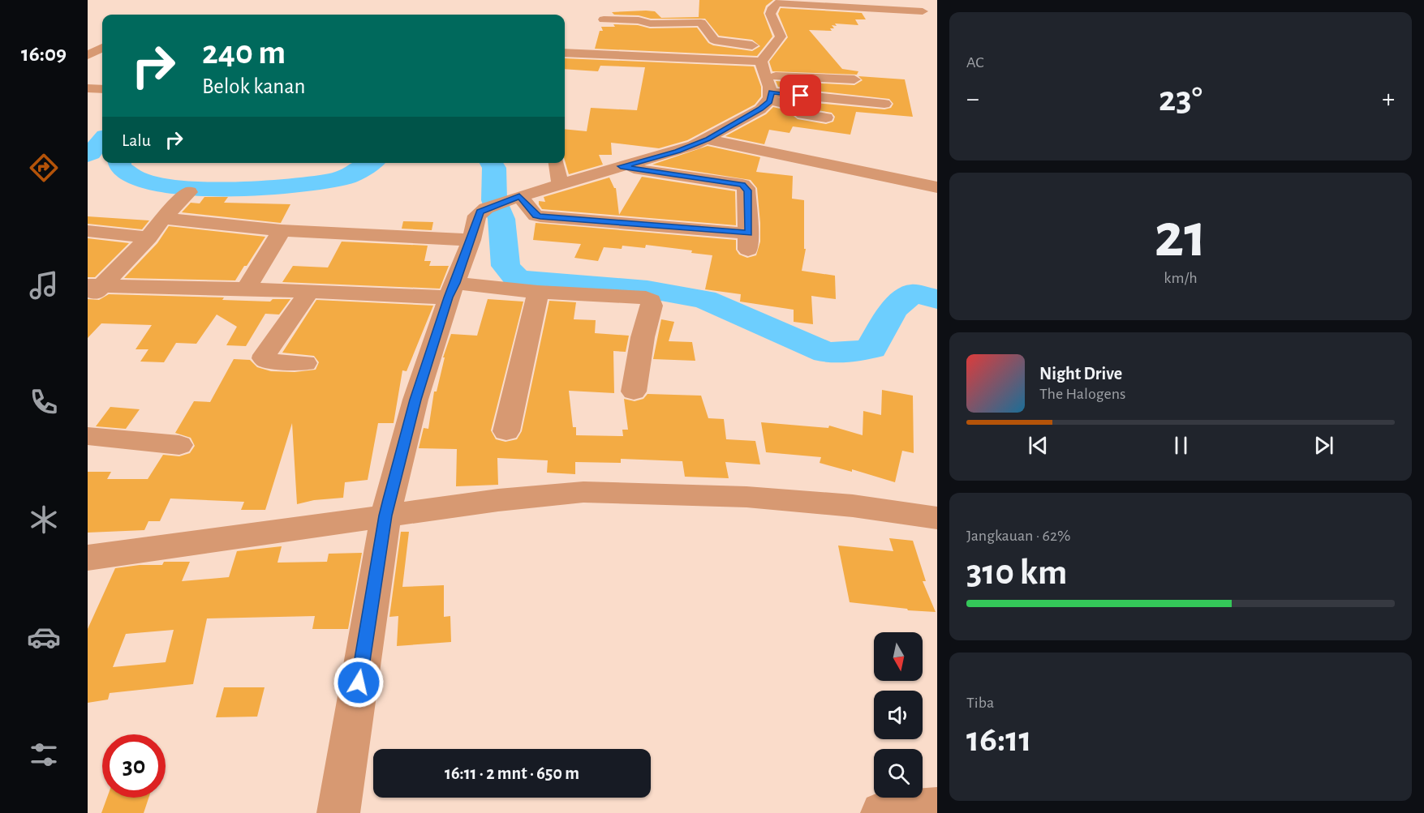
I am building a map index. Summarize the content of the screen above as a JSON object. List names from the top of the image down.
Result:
{
  "north": "bottom",
  "page": {
    "tabs": "16:09",
    "tile": [
      "AC",
      ["21", "km/h"],
      ["Jangkauan · 62%", "310 km"],
      ["Tiba", "16:11"]
    ],
    "turn": ["240 m", "Belok kanan"],
    "heat": ["−", "23°", "+"],
    "then": "Lalu",
    "song": ["Night Drive", "The Halogens"],
    "limit": "30",
    "trip": "16:11 · 2 mnt · 650 m"
  }
}
